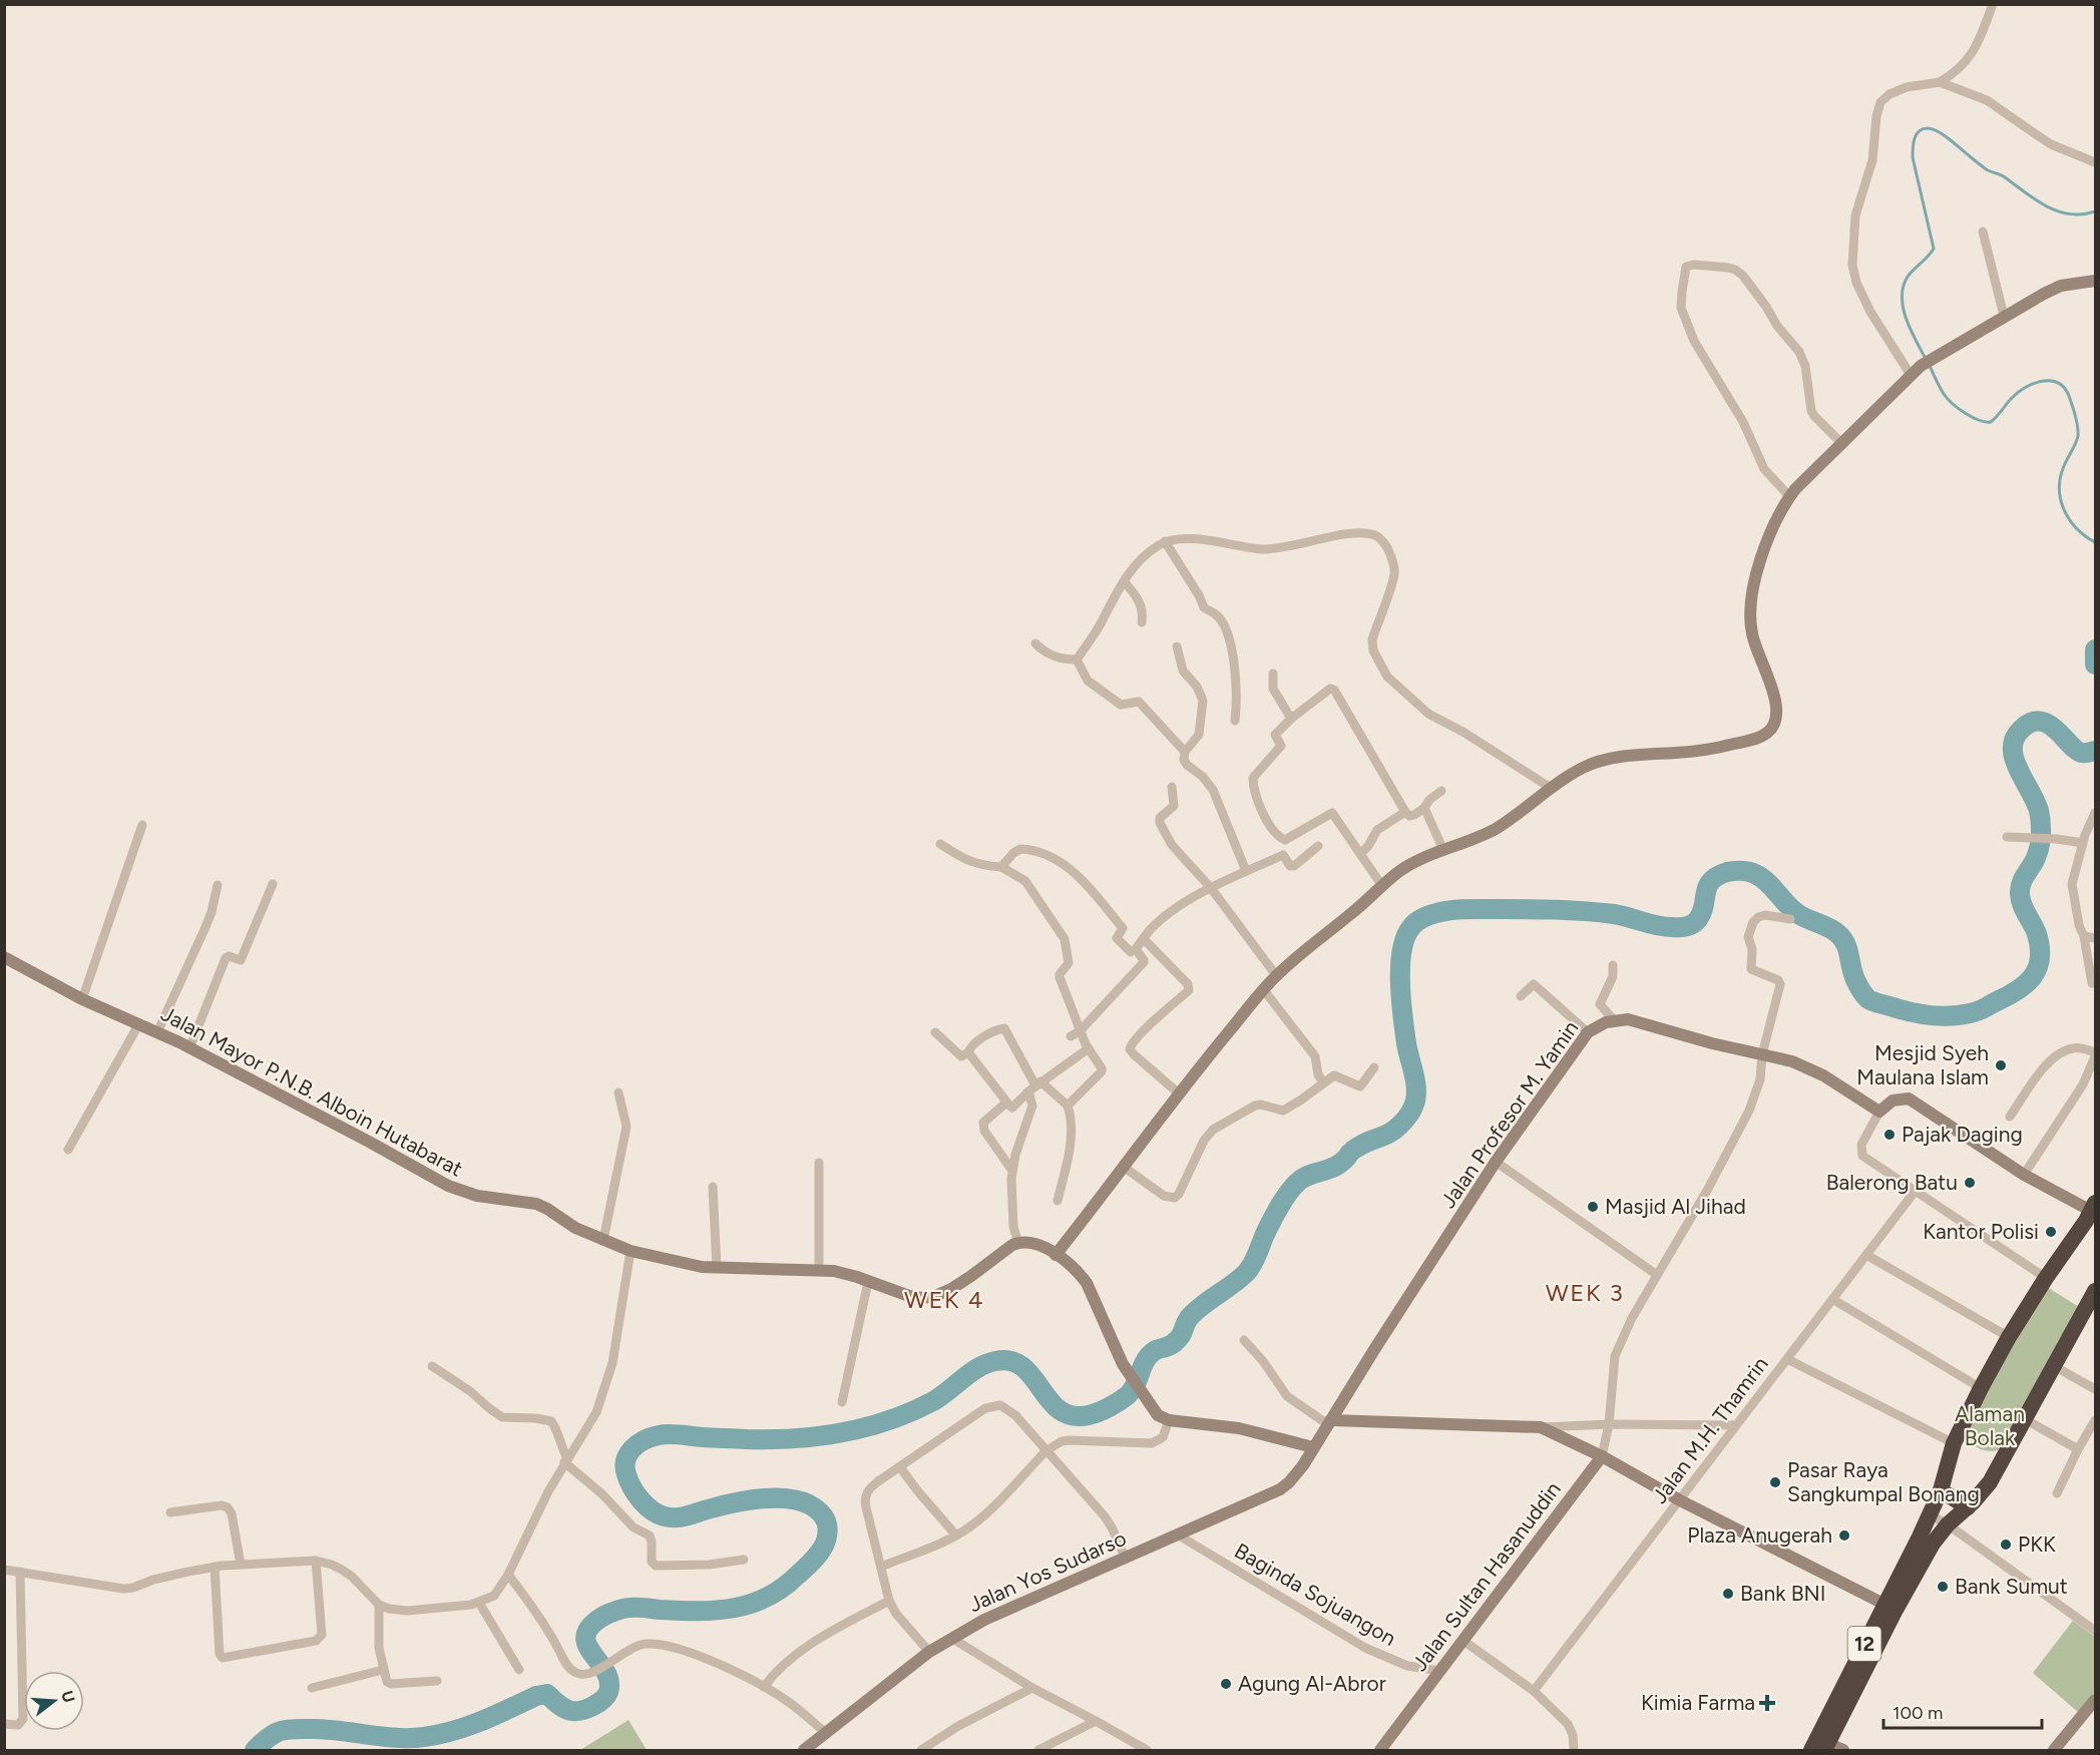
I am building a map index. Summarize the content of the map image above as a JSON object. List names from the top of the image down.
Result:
{
  "streets": {
    "highway": ["12"],
    "street": [
      "Jalan Mayor P.N.B. Alboin Hutabarat",
      "Jalan Profesor M. Yamin",
      "Jalan M.H. Thamrin",
      "Jalan Yos Sudarso",
      "Jalan Sultan Hasanuddin",
      "Baginda Sojuangon"
    ]
  },
  "crossings": [
    ["Jalan Profesor M. Yamin", "Jalan Yos Sudarso"],
    ["Jalan Yos Sudarso", "Baginda Sojuangon"],
    ["Jalan Sultan Hasanuddin", "Baginda Sojuangon"]
  ],
  "districts": ["WEK 3", "WEK 4"],
  "parks": ["Alaman Bolak"],
  "places": {
    "other": [
      "Mesjid Syeh Maulana Islam",
      "Pajak Daging",
      "Balerong Batu",
      "Masjid Al Jihad",
      "Kantor Polisi",
      "Pasar Raya Sangkumpal Bonang",
      "Plaza Anugerah",
      "PKK",
      "Bank Sumut",
      "Bank BNI",
      "Agung Al-Abror"
    ],
    "health": ["Kimia Farma"]
  },
  "scale_bar": "100 m",
  "north": "right"
}
